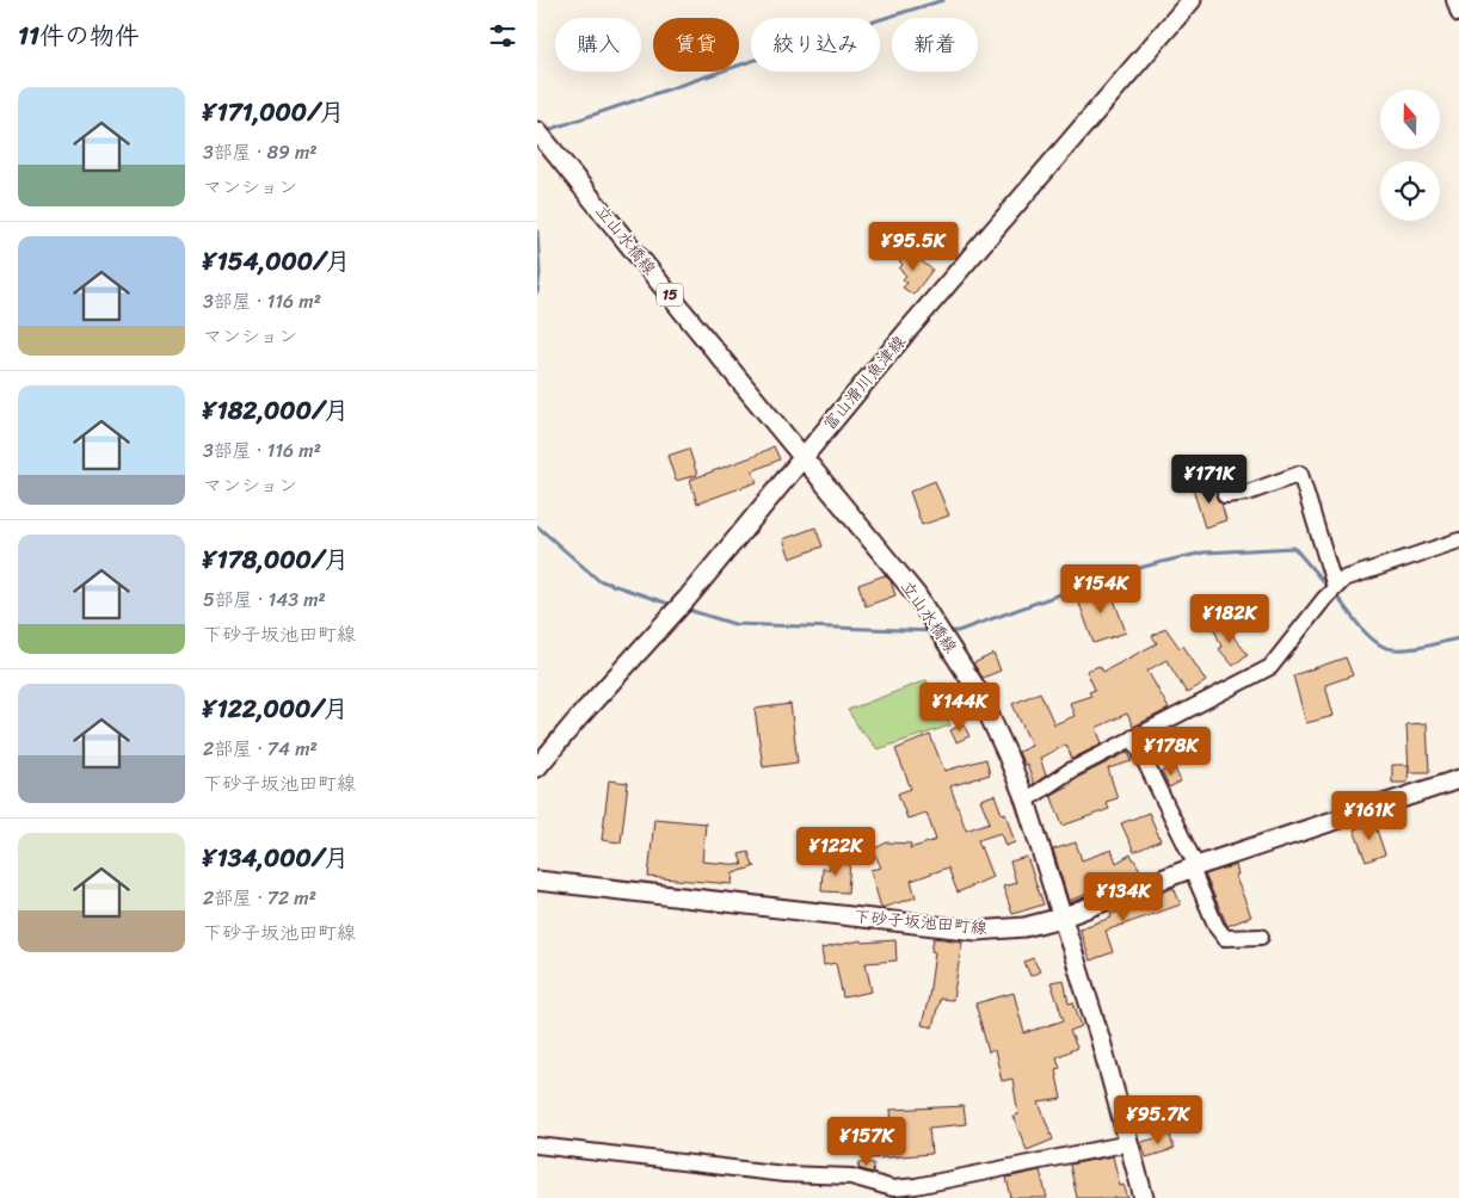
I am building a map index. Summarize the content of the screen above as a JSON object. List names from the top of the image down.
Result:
{
  "streets": {
    "main road": [
      "立山水橋線",
      "15",
      "富山滑川魚津線",
      "下砂子坂池田町線"
    ]
  },
  "crossings": [
    ["立山水橋線", "富山滑川魚津線"],
    ["立山水橋線", "下砂子坂池田町線"]
  ],
  "north": "top",
  "page": {
    "heading": "11件の物件",
    "chip": [
      "購入",
      "賃貸",
      "絞り込み",
      "新着"
    ],
    "list": [
      {
        "name": "¥171,000/月",
        "note": "3部屋 · 89 m² · マンション"
      },
      {
        "name": "¥154,000/月",
        "note": "3部屋 · 116 m² · マンション"
      },
      {
        "name": "¥182,000/月",
        "note": "3部屋 · 116 m² · マンション"
      },
      {
        "name": "¥178,000/月",
        "note": "5部屋 · 143 m² · 下砂子坂池田町線"
      },
      {
        "name": "¥122,000/月",
        "note": "2部屋 · 74 m² · 下砂子坂池田町線"
      },
      {
        "name": "¥134,000/月",
        "note": "2部屋 · 72 m² · 下砂子坂池田町線"
      }
    ],
    "price": [
      "¥95.5K",
      "¥171K",
      "¥154K",
      "¥182K",
      "¥144K",
      "¥178K",
      "¥161K",
      "¥122K",
      "¥134K",
      "¥95.7K",
      "¥157K"
    ]
  }
}
